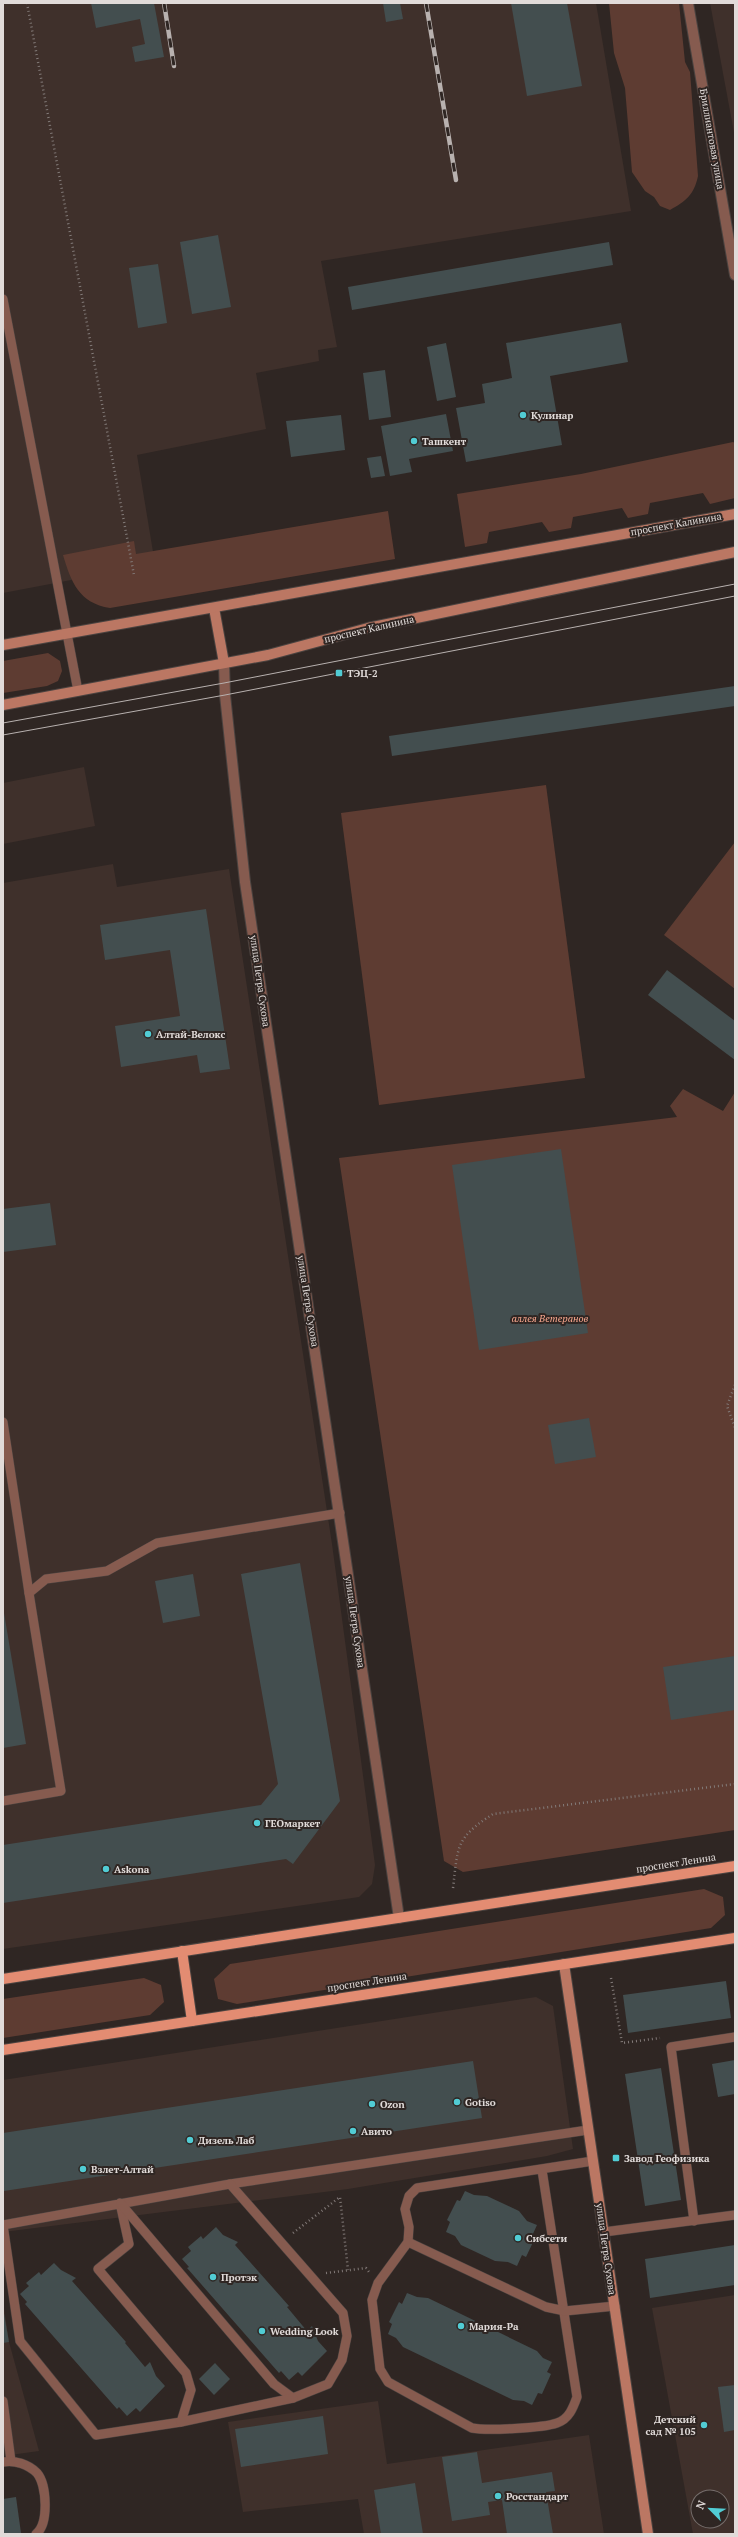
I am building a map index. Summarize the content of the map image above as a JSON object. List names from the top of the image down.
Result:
{
  "streets": {
    "main road": ["проспект Калинина", "улица Петра Сухова", "проспект Ленина"],
    "street": ["Бриллиантовая улица"]
  },
  "crossings": [
    ["проспект Калинина", "улица Петра Сухова"],
    ["улица Петра Сухова", "проспект Ленина"]
  ],
  "parks": ["аллея Ветеранов"],
  "places": {
    "other": [
      "Кулинар",
      "Ташкент",
      "Алтай-Велокс",
      "ГЕОмаркет",
      "Askona",
      "Gotiso",
      "Ozon",
      "Авито",
      "Дизель Лаб",
      "Взлет-Алтай",
      "Сибсети",
      "Протэк",
      "Мария-Ра",
      "Wedding Look",
      "Детский сад № 105",
      "Росстандарт"
    ],
    "transit": ["ТЭЦ-2", "Завод Геофизика"]
  },
  "north": "top left"
}
